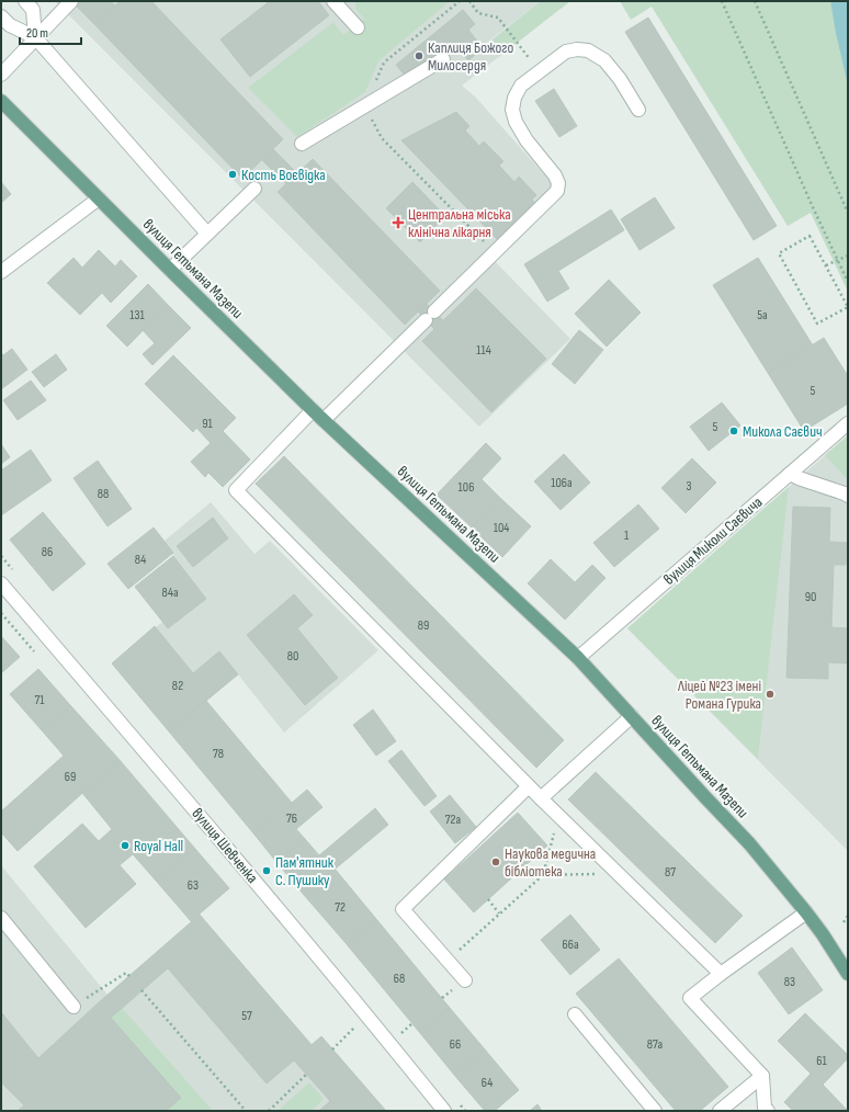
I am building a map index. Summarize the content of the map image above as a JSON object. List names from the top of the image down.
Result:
{
  "streets": {
    "main road": ["вулиця Гетьмана Мазепи"],
    "street": ["вулиця Миколи Саєвича", "вулиця Шевченка"]
  },
  "crossings": [
    ["вулиця Гетьмана Мазепи", "вулиця Миколи Саєвича"]
  ],
  "places": {
    "other": [
      "Каплиця Божого Милосердя",
      "Кость Воєвідка",
      "Микола Саєвич",
      "Ліцей №23 імені Романа Гурика",
      "Royal Hall",
      "Наукова медична бібліотека",
      "Пам'ятник С. Пушику"
    ],
    "health": ["Центральна міська клінічна лікарня"]
  },
  "house_numbers": [
    "131",
    "5а",
    "114",
    "5",
    "91",
    "5",
    "106а",
    "3",
    "106",
    "88",
    "104",
    "1",
    "86",
    "84",
    "84а",
    "90",
    "89",
    "80",
    "82",
    "71",
    "78",
    "69",
    "76",
    "72а",
    "87",
    "63",
    "72",
    "66а",
    "68",
    "83",
    "57",
    "66",
    "87а",
    "61",
    "64"
  ],
  "scale_bar": "20 m"
}
